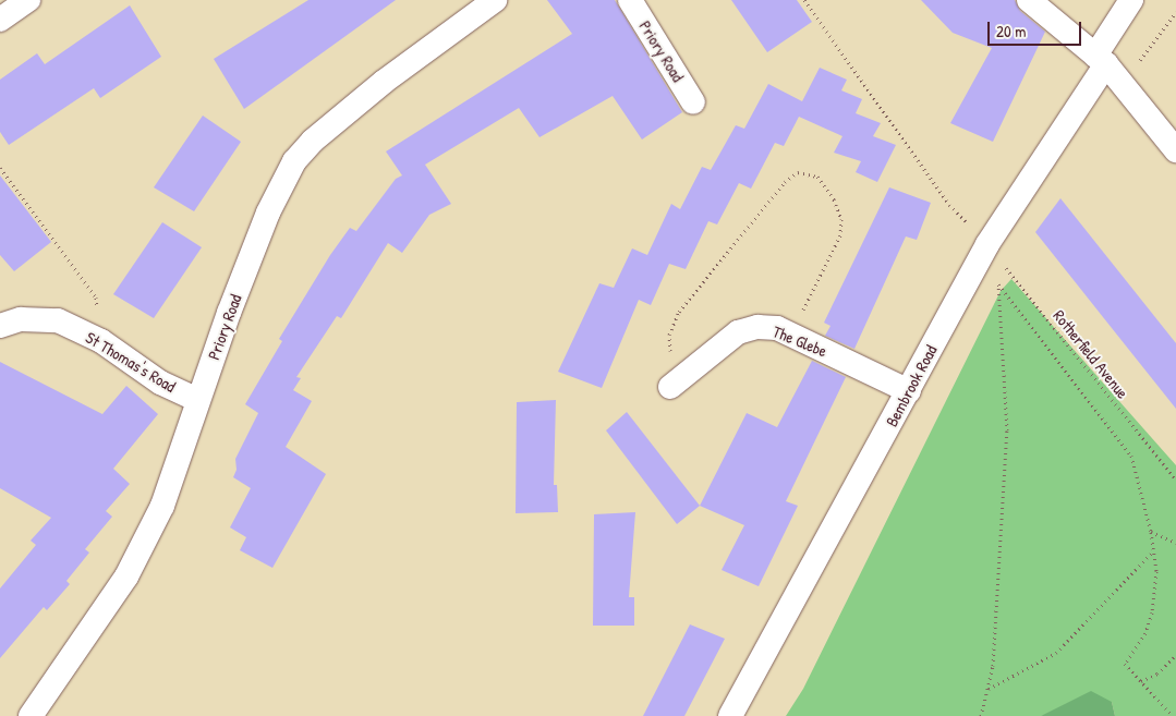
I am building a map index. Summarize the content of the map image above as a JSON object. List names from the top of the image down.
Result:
{
  "streets": {
    "street": [
      "Priory Road",
      "The Glebe",
      "St Thomas's Road",
      "Bembrook Road"
    ],
    "path": ["Rotherfield Avenue"]
  },
  "crossings": [
    ["Priory Road", "St Thomas's Road"],
    ["The Glebe", "Bembrook Road"],
    ["Rotherfield Avenue", "Bembrook Road"]
  ],
  "scale_bar": "20 m"
}
